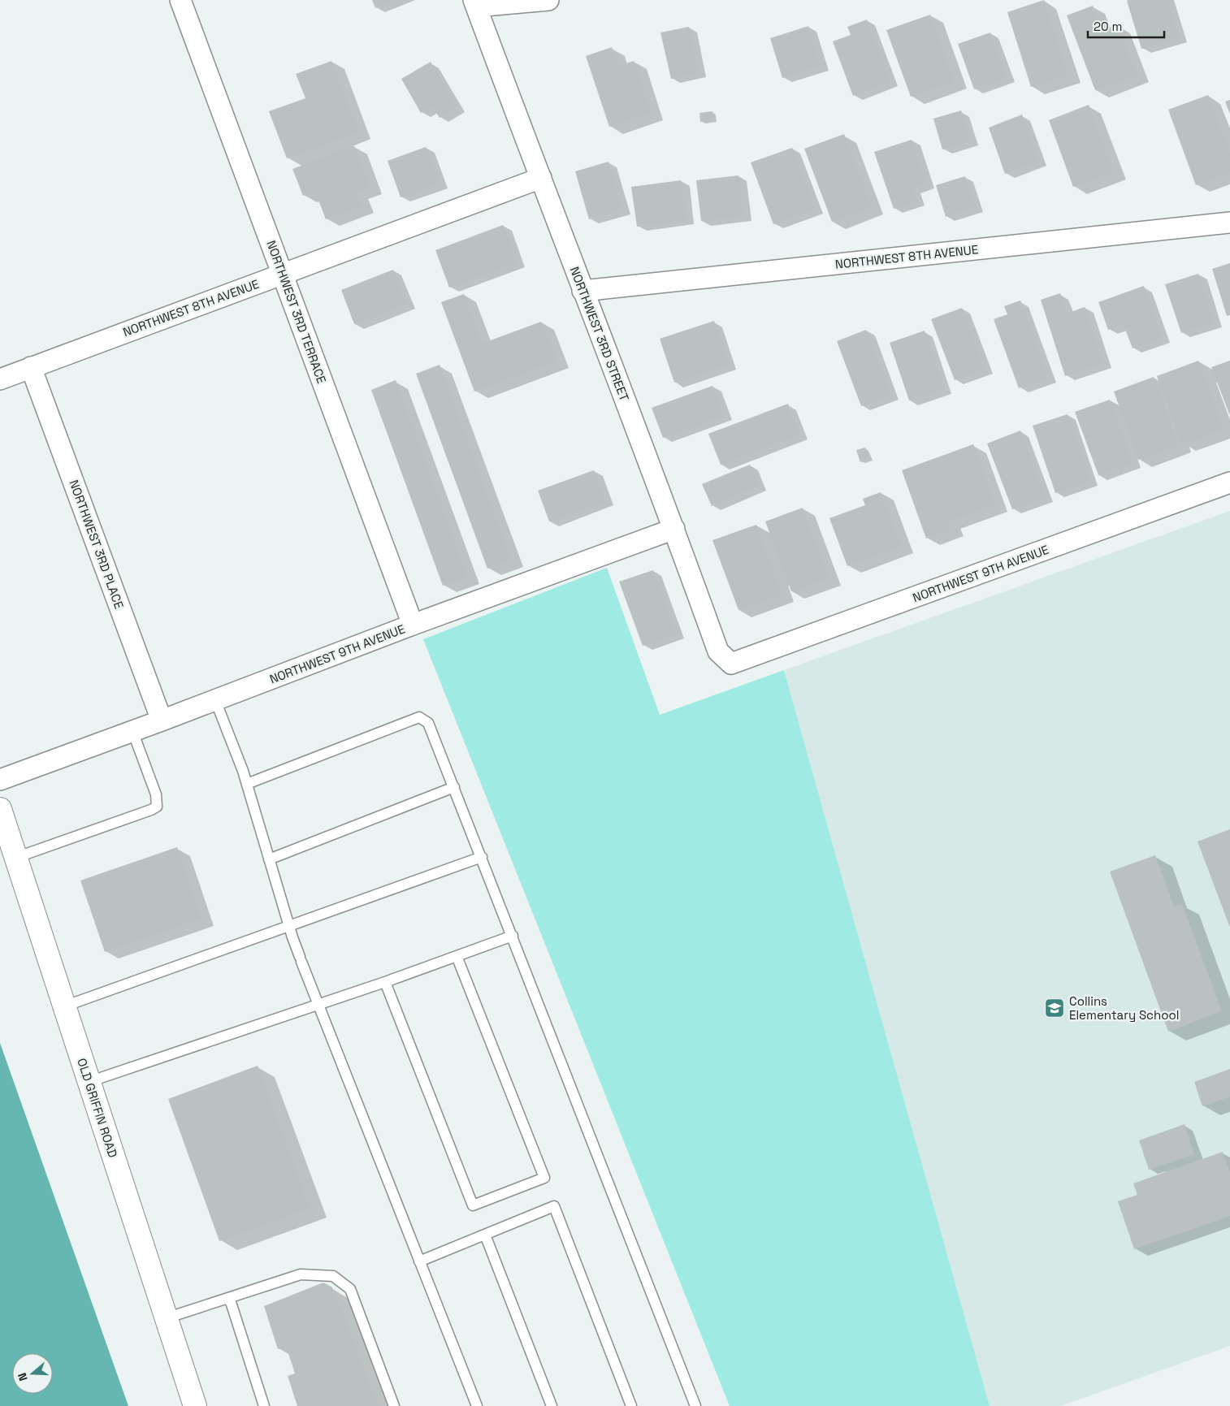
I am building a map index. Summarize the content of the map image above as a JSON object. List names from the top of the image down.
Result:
{
  "streets": {
    "street": [
      "NORTHWEST 8TH AVENUE",
      "NORTHWEST 3RD TERRACE",
      "NORTHWEST 3RD STREET",
      "NORTHWEST 3RD PLACE",
      "NORTHWEST 9TH AVENUE",
      "OLD GRIFFIN ROAD"
    ]
  },
  "crossings": [
    ["NORTHWEST 8TH AVENUE", "NORTHWEST 3RD TERRACE"],
    ["NORTHWEST 8TH AVENUE", "NORTHWEST 3RD STREET"],
    ["NORTHWEST 8TH AVENUE", "NORTHWEST 3RD PLACE"],
    ["NORTHWEST 3RD TERRACE", "NORTHWEST 9TH AVENUE"],
    ["NORTHWEST 3RD STREET", "NORTHWEST 9TH AVENUE"],
    ["NORTHWEST 3RD PLACE", "NORTHWEST 9TH AVENUE"]
  ],
  "places": {
    "school or university": ["Collins Elementary School"]
  },
  "scale_bar": "20 m",
  "north": "left"
}
